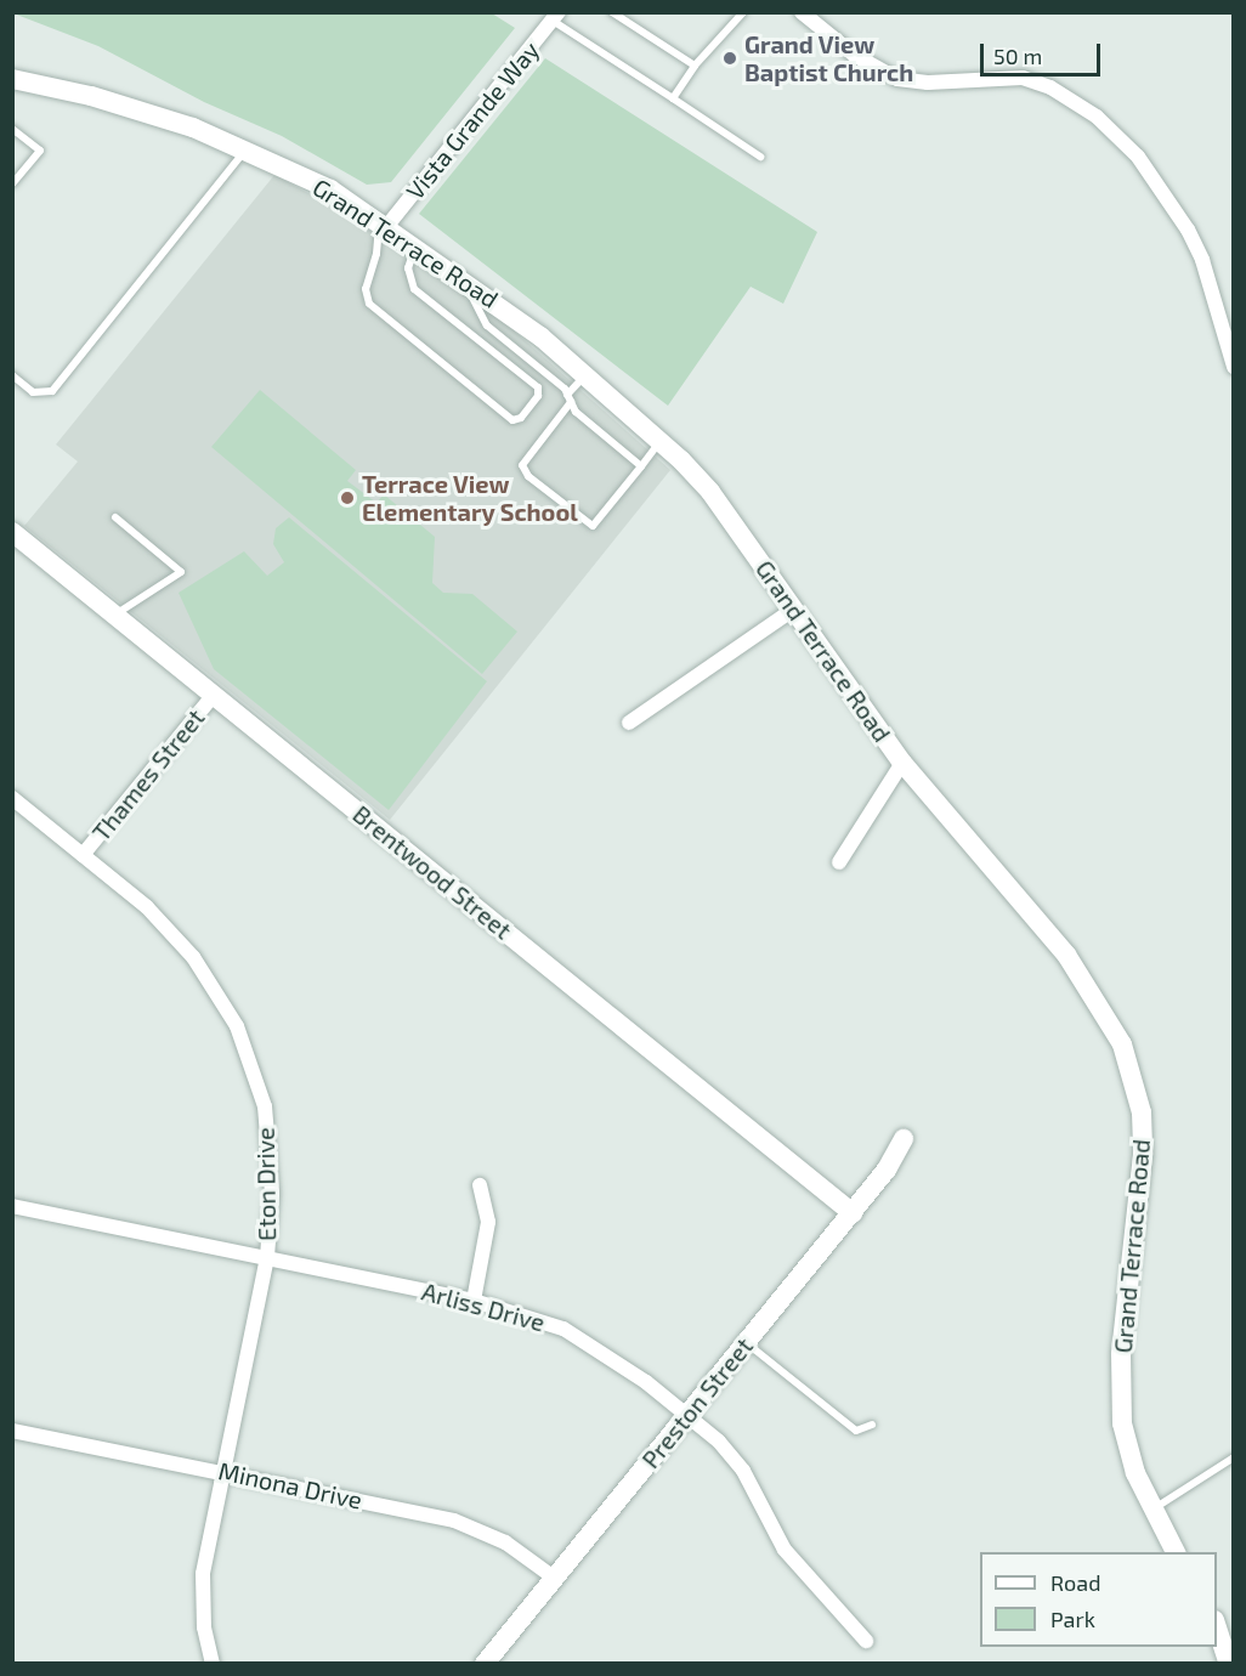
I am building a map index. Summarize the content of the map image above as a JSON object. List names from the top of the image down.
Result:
{
  "streets": {
    "street": [
      "Vista Grande Way",
      "Grand Terrace Road",
      "Thames Street",
      "Brentwood Street",
      "Eton Drive",
      "Arliss Drive",
      "Preston Street",
      "Minona Drive"
    ]
  },
  "crossings": [
    ["Vista Grande Way", "Grand Terrace Road"],
    ["Thames Street", "Brentwood Street"],
    ["Thames Street", "Eton Drive"],
    ["Brentwood Street", "Preston Street"],
    ["Eton Drive", "Arliss Drive"],
    ["Eton Drive", "Minona Drive"],
    ["Arliss Drive", "Preston Street"],
    ["Preston Street", "Minona Drive"]
  ],
  "places": ["Grand View Baptist Church", "Terrace View Elementary School"],
  "legend": ["Road", "Park"],
  "scale_bar": "50 m"
}
